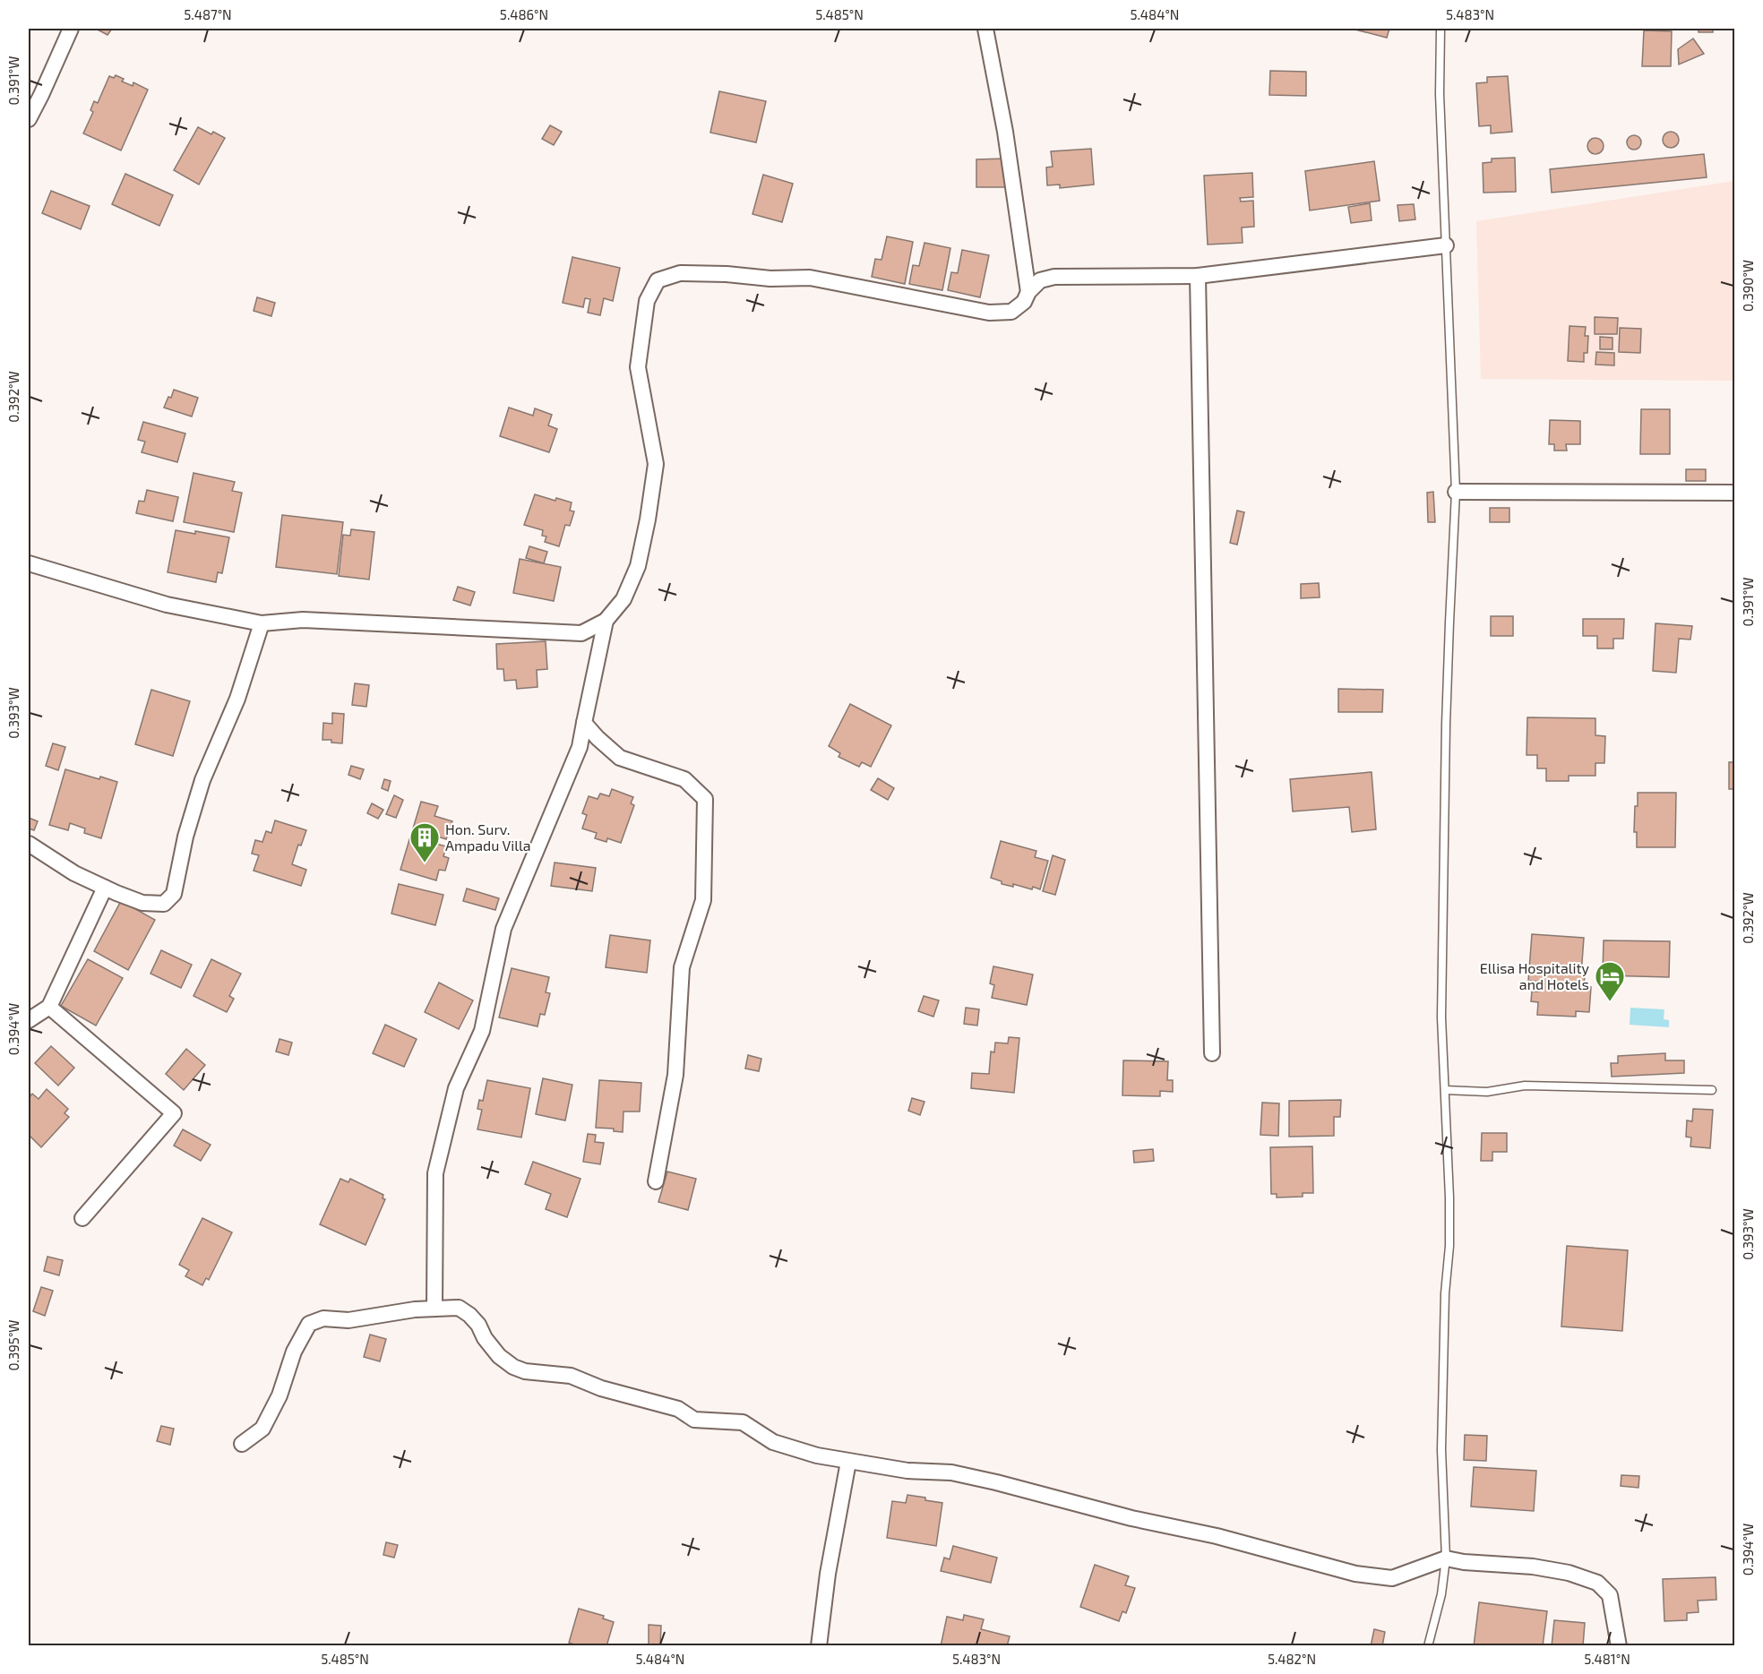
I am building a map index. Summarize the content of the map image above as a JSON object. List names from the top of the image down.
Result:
{
  "places": {
    "building": ["Hon. Surv. Ampadu Villa"],
    "hotel": ["Ellisa Hospitality and Hotels"]
  },
  "coordinates": [
    "5.487°N",
    "5.486°N",
    "5.485°N",
    "5.484°N",
    "5.483°N",
    "0.391°W",
    "0.390°W",
    "0.392°W",
    "0.393°W",
    "0.394°W",
    "0.395°W",
    "5.482°N",
    "5.481°N"
  ]
}
